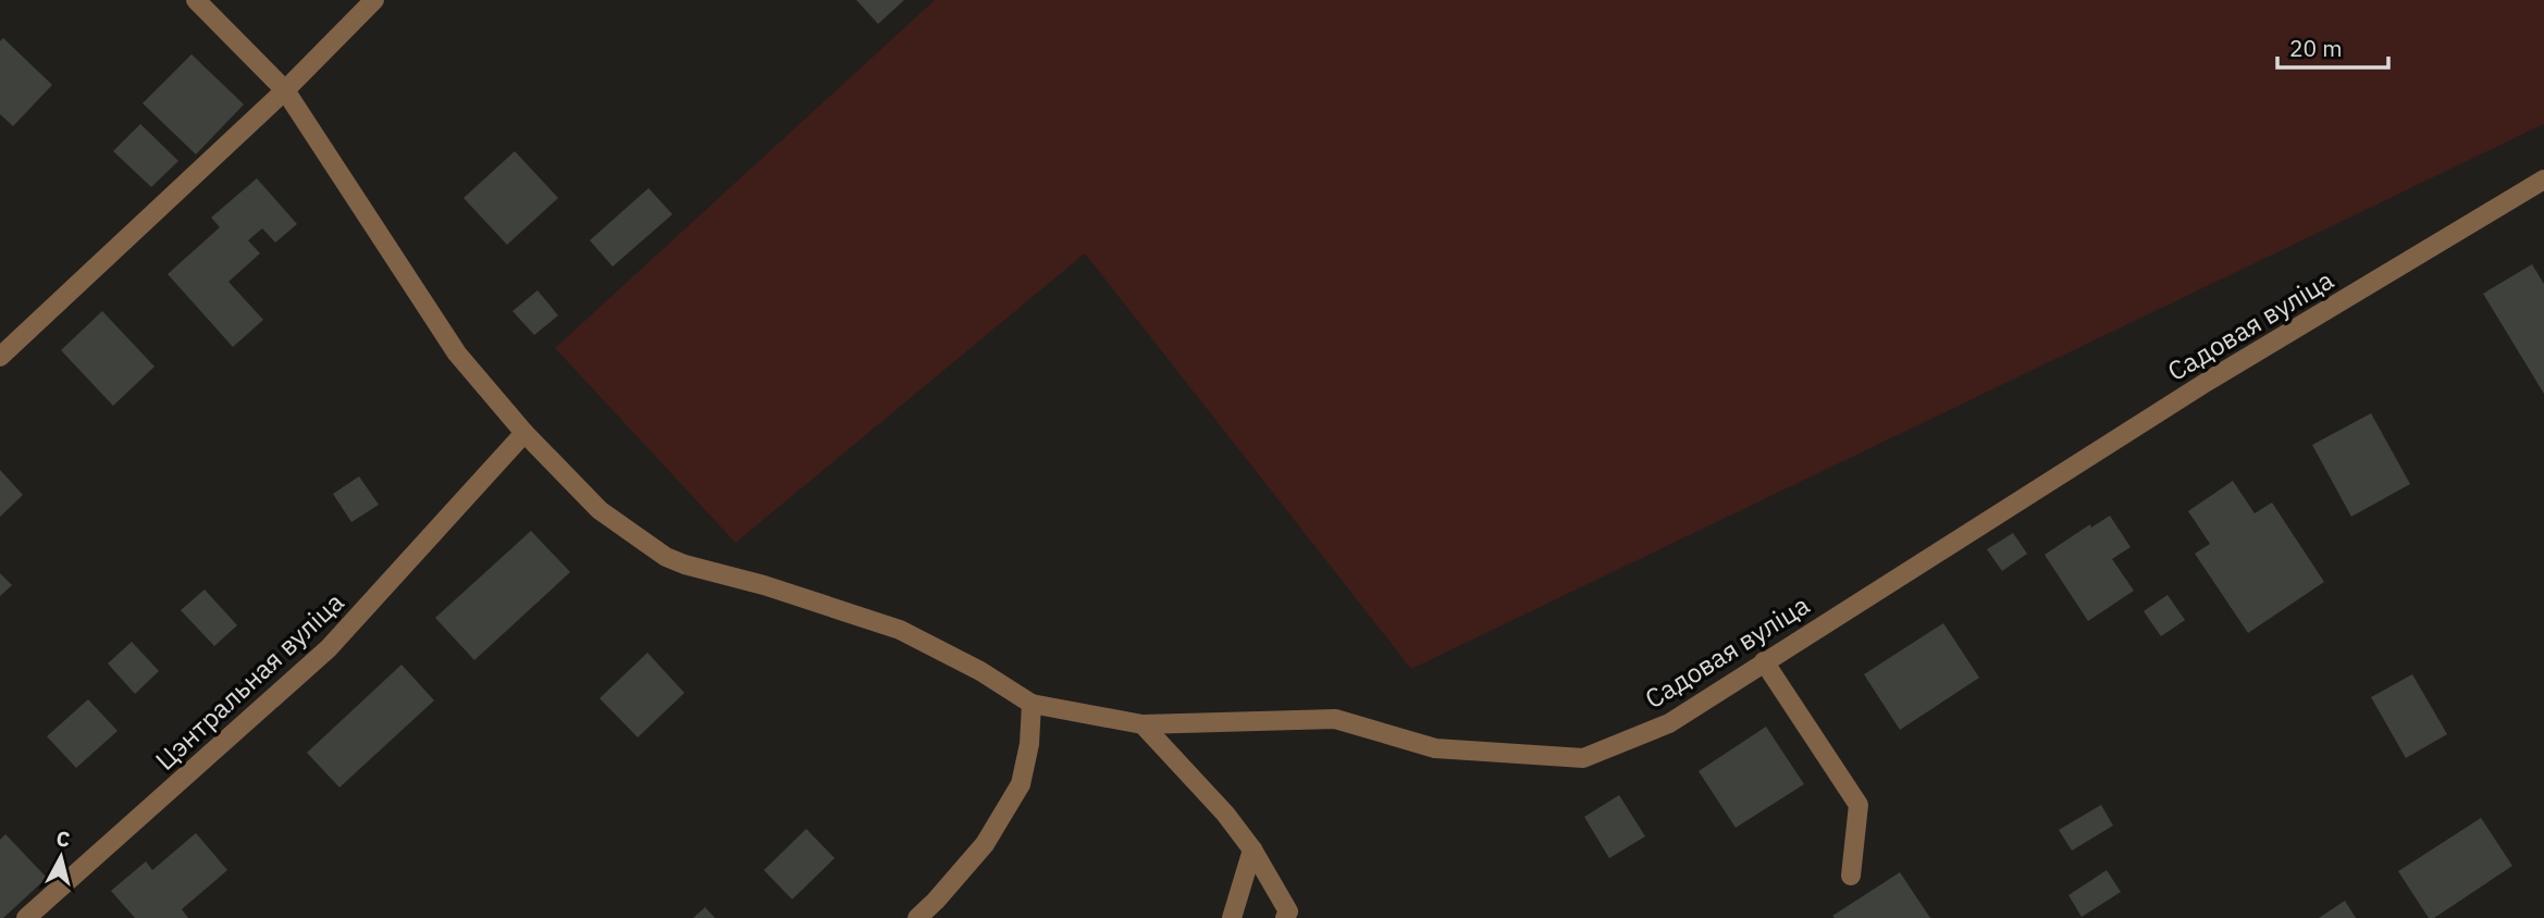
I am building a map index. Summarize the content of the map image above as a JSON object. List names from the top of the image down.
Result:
{
  "streets": {
    "street": ["Садовая вуліца", "Цэнтральная вуліца"]
  },
  "scale_bar": "20 m",
  "north": "top"
}
